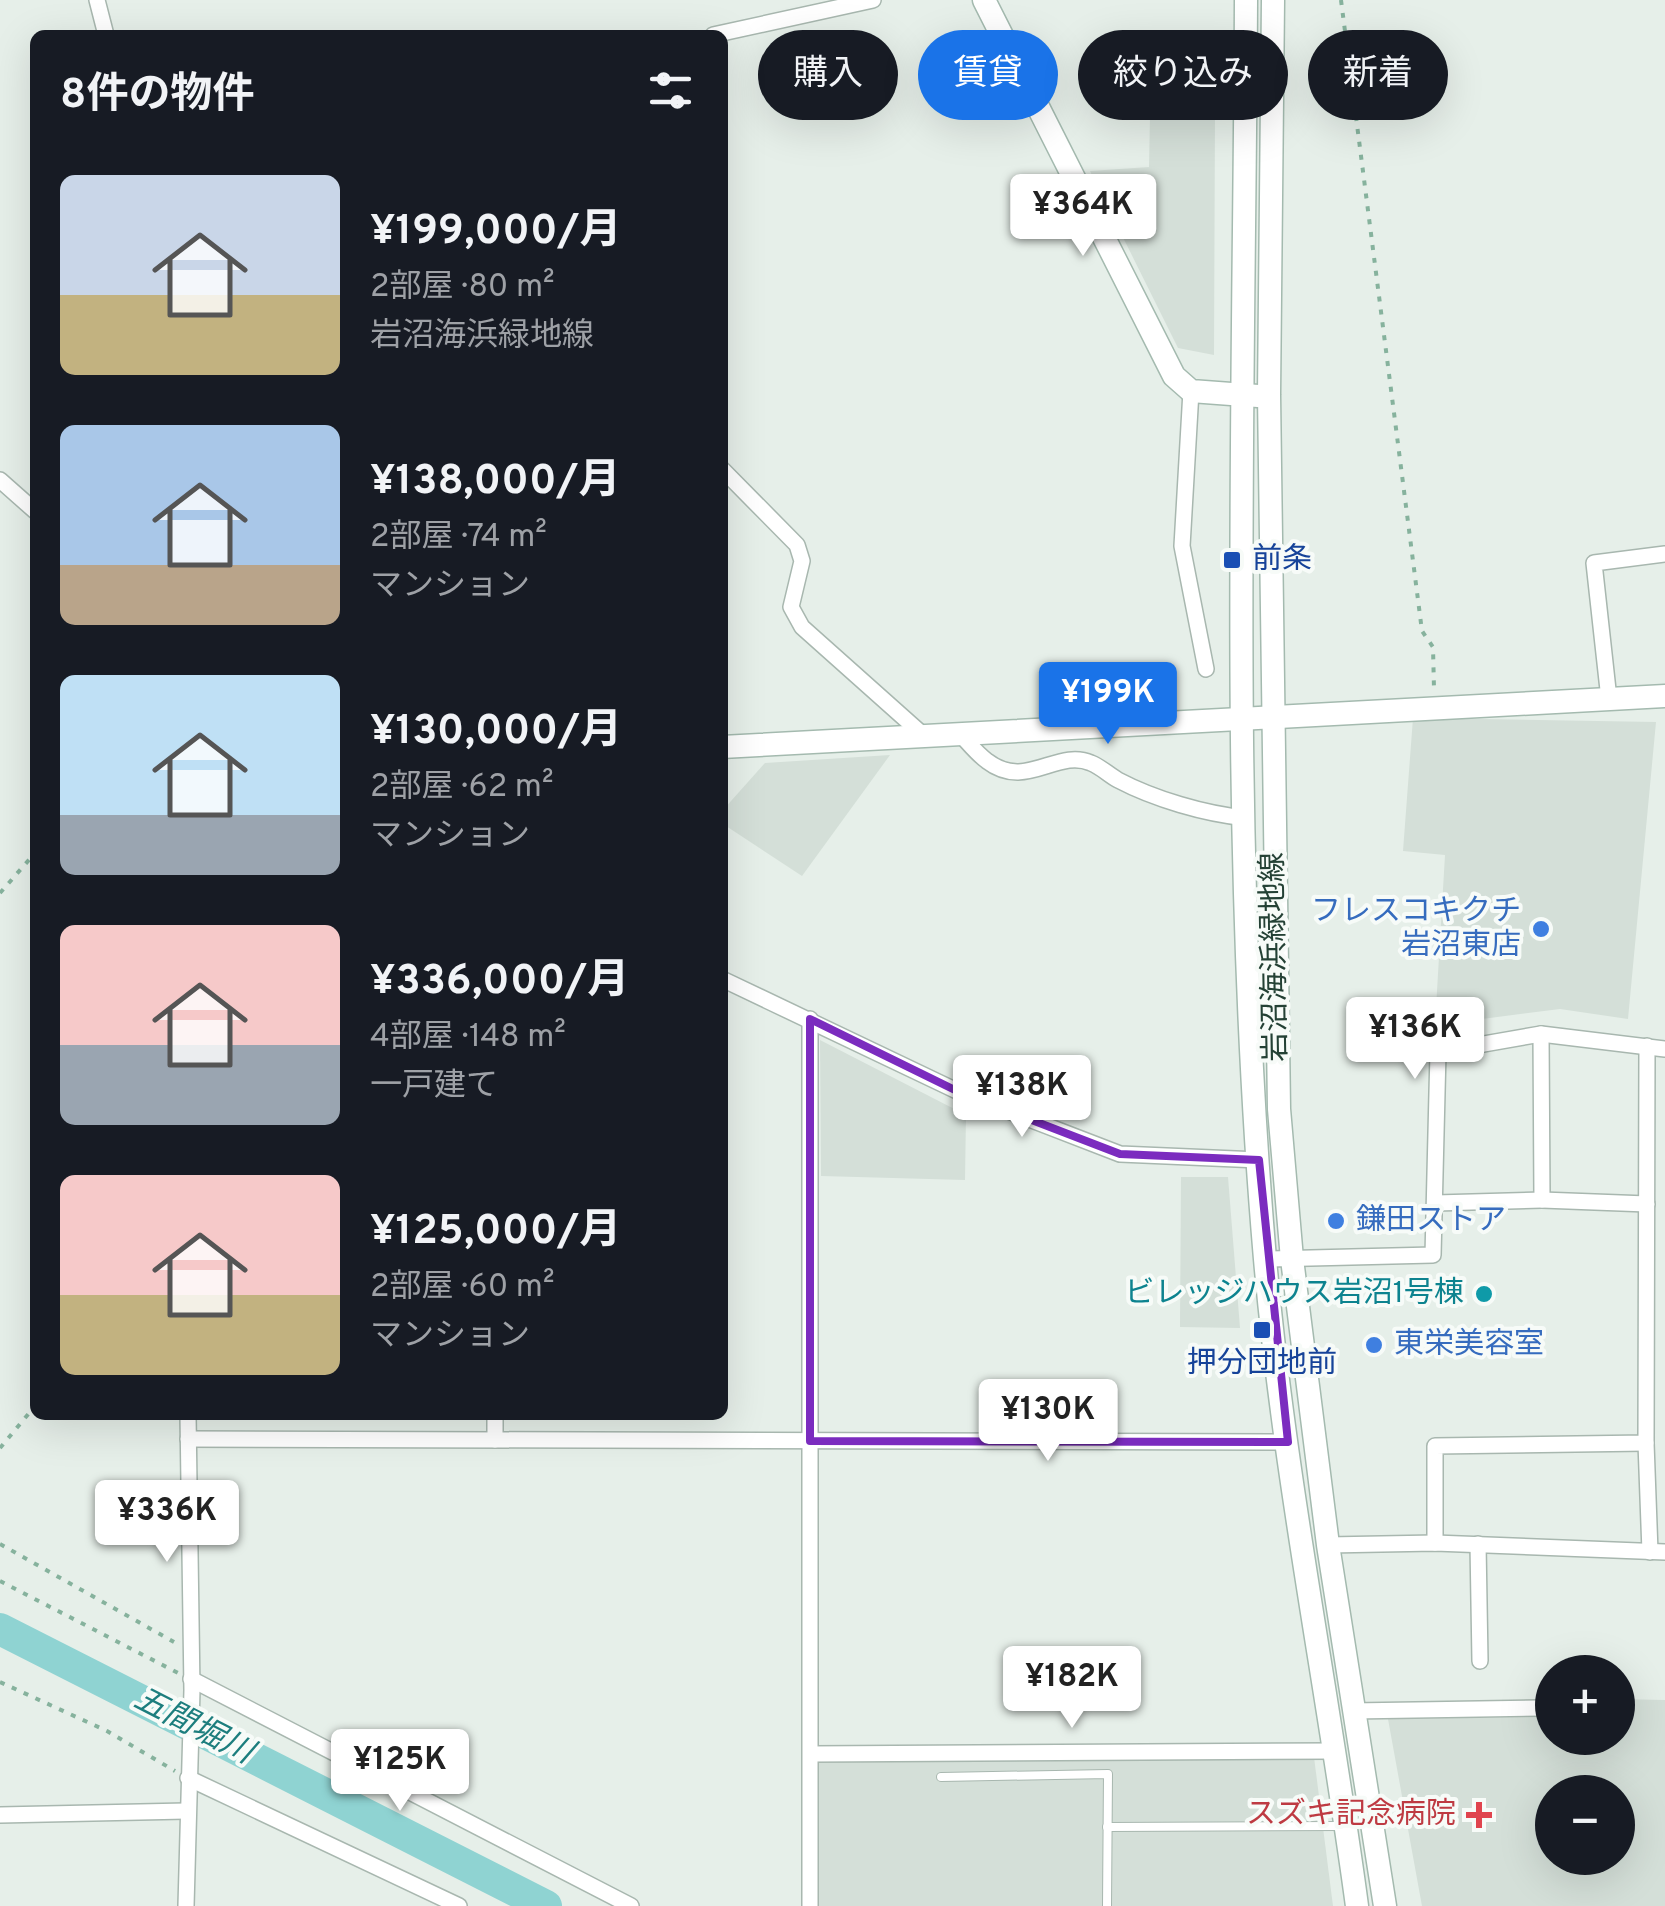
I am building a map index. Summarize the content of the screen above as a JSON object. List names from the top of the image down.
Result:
{
  "streets": {
    "main road": ["岩沼海浜緑地線"]
  },
  "water": ["五間堀川"],
  "places": {
    "transit": ["前条", "押分団地前"],
    "other": [
      "フレスコキクチ 岩沼東店",
      "鎌田ストア",
      "ビレッジハウス岩沼1号棟",
      "東栄美容室"
    ],
    "health": ["スズキ記念病院"]
  },
  "page": {
    "chip": [
      "購入",
      "賃貸",
      "絞り込み",
      "新着"
    ],
    "heading": "8件の物件",
    "list": [
      {
        "name": "¥199,000/月",
        "note": "2部屋 · 80 m² · 岩沼海浜緑地線"
      },
      {
        "name": "¥138,000/月",
        "note": "2部屋 · 74 m² · マンション"
      },
      {
        "name": "¥130,000/月",
        "note": "2部屋 · 62 m² · マンション"
      },
      {
        "name": "¥336,000/月",
        "note": "4部屋 · 148 m² · 一戸建て"
      },
      {
        "name": "¥125,000/月",
        "note": "2部屋 · 60 m² · マンション"
      }
    ],
    "price": [
      "¥364K",
      "¥199K",
      "¥136K",
      "¥138K",
      "¥130K",
      "¥336K",
      "¥182K",
      "¥125K"
    ],
    "map_buttons": ["+", "−"]
  }
}
